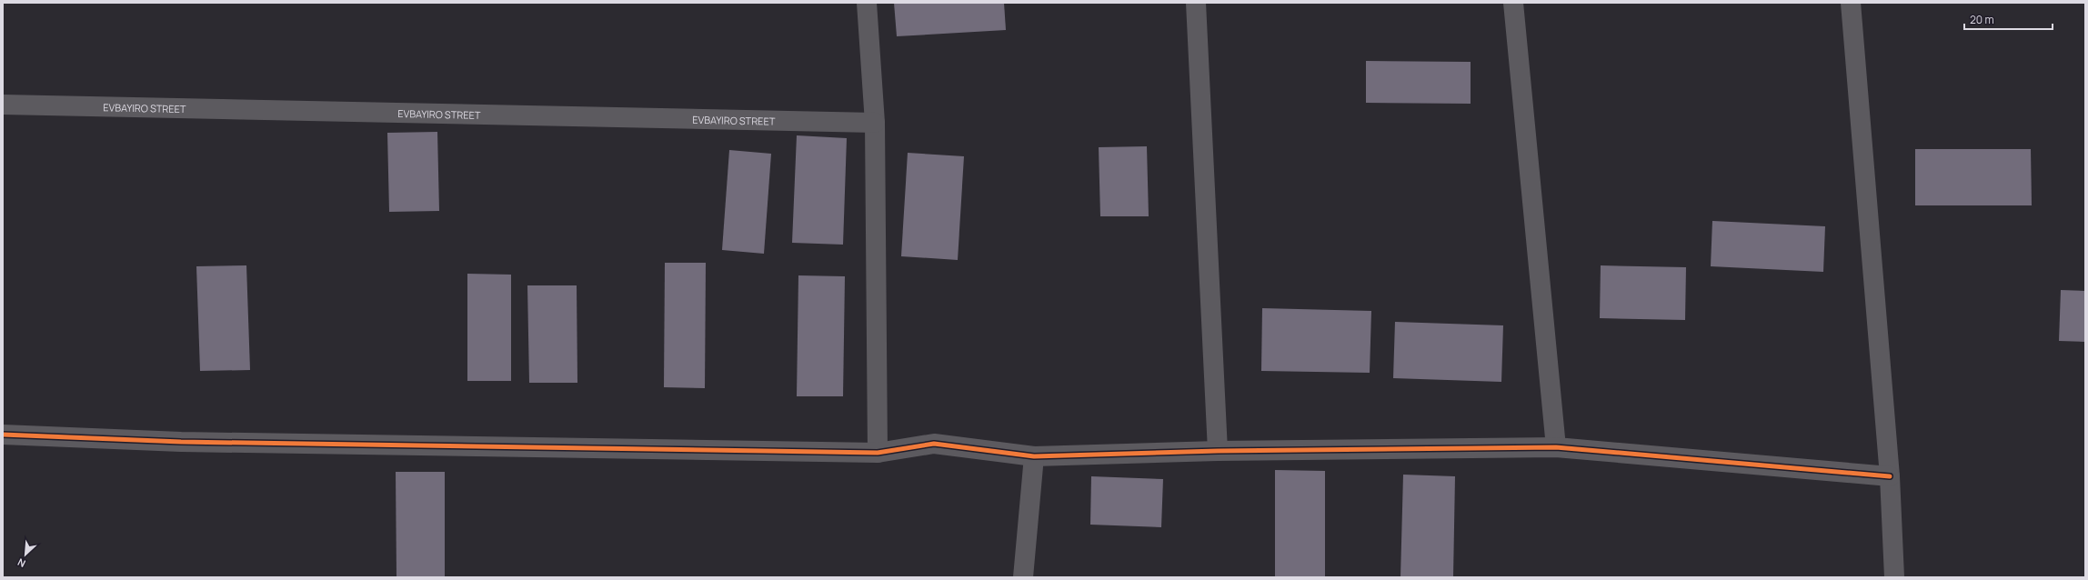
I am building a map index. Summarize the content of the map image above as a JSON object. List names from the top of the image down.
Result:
{
  "streets": {
    "street": ["EVBAYIRO STREET"]
  },
  "scale_bar": "20 m",
  "north": "bottom left"
}
